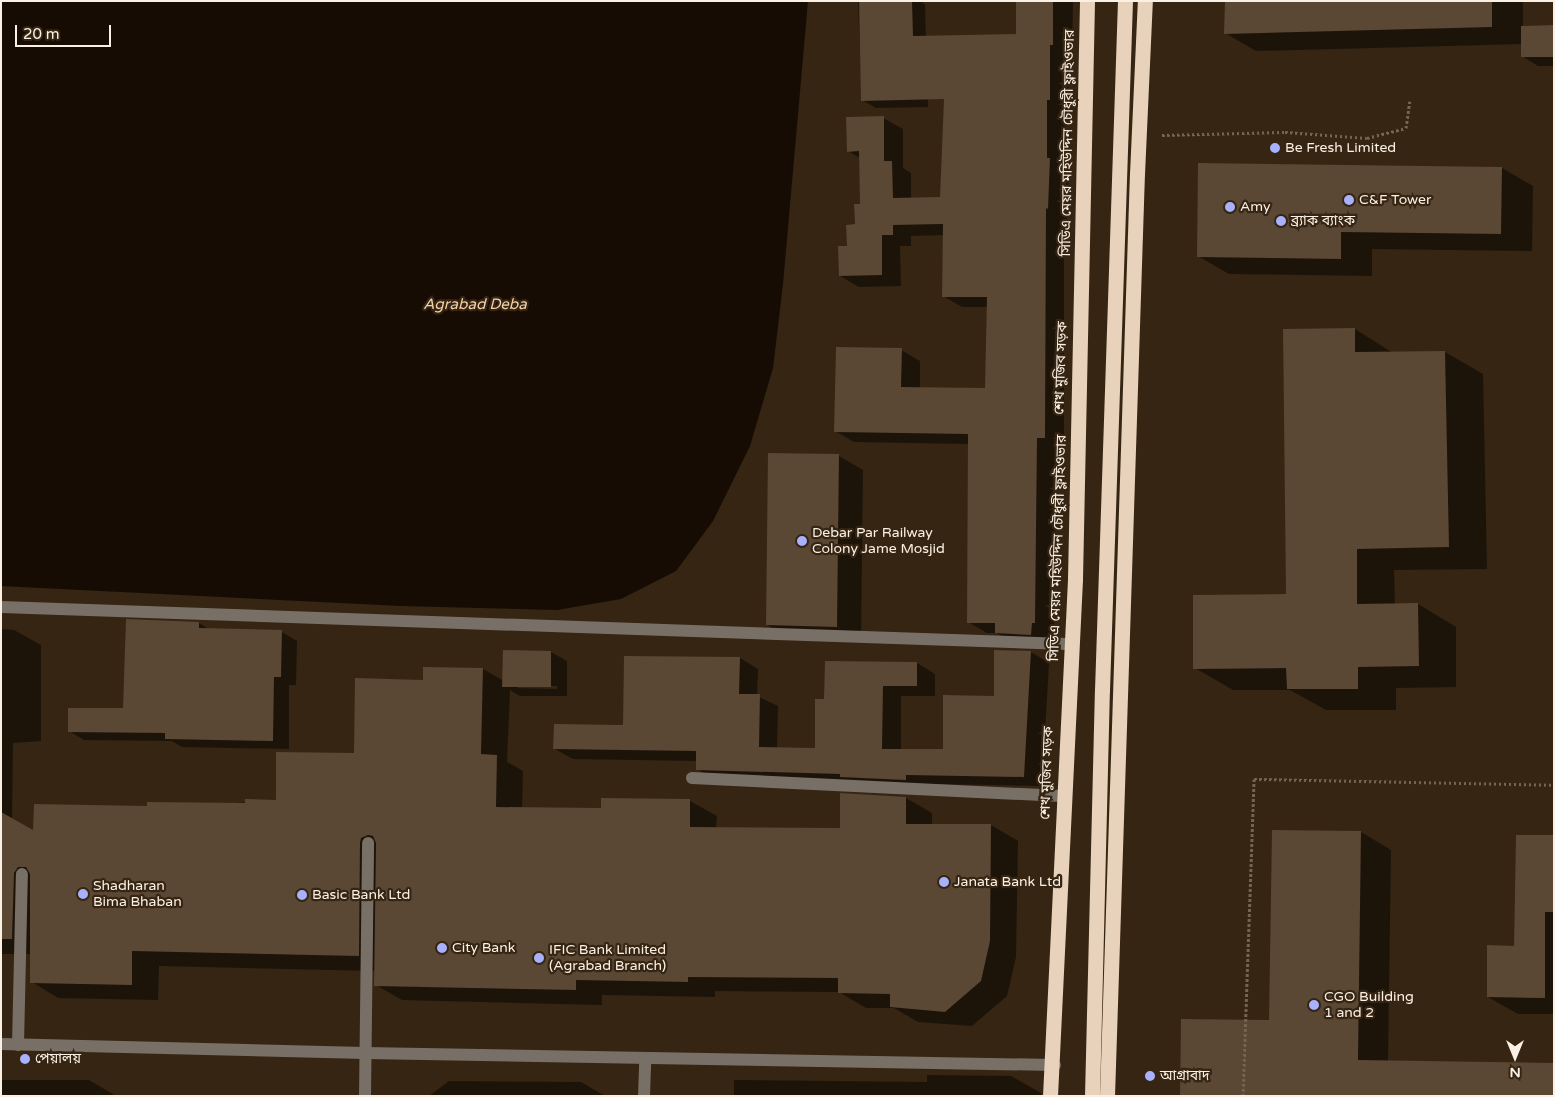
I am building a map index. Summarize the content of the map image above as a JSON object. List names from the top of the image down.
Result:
{
  "streets": {
    "highway": ["সিডিএ মেয়র মহিউদ্দিন চৌধুরী ফ্লাইওভার", "শেখ মুজিব সড়ক"]
  },
  "water": ["Agrabad Deba"],
  "places": [
    "Be Fresh Limited",
    "C&F Tower",
    "Amy",
    "ব্র্যাক ব্যাংক",
    "Debar Par Railway Colony Jame Mosjid",
    "Janata Bank Ltd",
    "Shadharan Bima Bhaban",
    "Basic Bank Ltd",
    "City Bank",
    "IFIC Bank Limited (Agrabad Branch)",
    "CGO Building 1 and 2",
    "পেয়ালয়",
    "আগ্রাবাদ"
  ],
  "scale_bar": "20 m",
  "north": "bottom"
}
